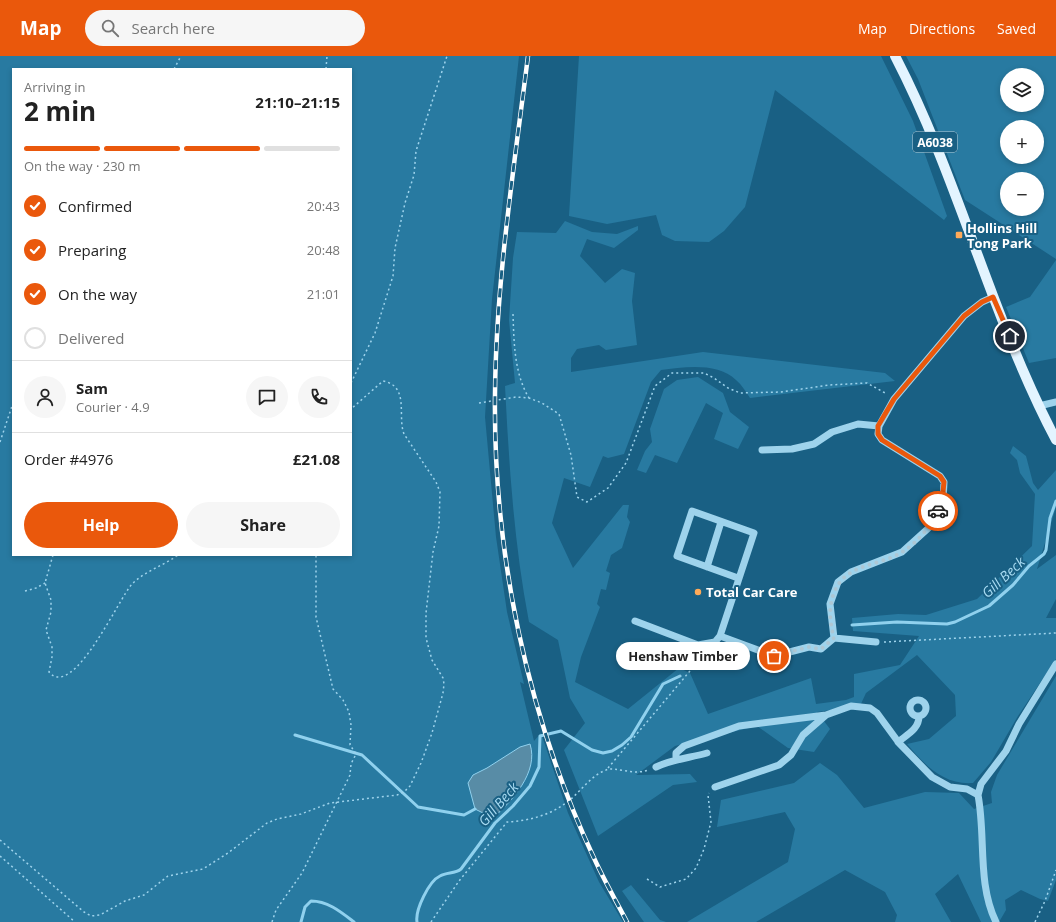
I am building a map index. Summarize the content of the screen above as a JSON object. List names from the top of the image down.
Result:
{
  "streets": {
    "main road": ["A6038"]
  },
  "water": ["Gill Beck"],
  "places": {
    "transit": ["Hollins Hill Tong Park"],
    "other": ["Total Car Care", "Henshaw Timber"]
  },
  "page": {
    "header": "Map",
    "search": "Search here",
    "nav": ["Map", "Directions", "Saved"],
    "map_buttons": ["+", "−"],
    "heading": ["2 min", "Arriving in", "21:10–21:15"],
    "panel": [
      "Sam",
      "Courier · 4.9",
      "Order #4976",
      "£21.08"
    ],
    "bar": "On the way · 230 m",
    "list": [
      ["Confirmed", "20:43"],
      ["Preparing", "20:48"],
      ["On the way", "21:01"],
      "Delivered"
    ],
    "buttons": ["Help", "Share"],
    "bubble": "Henshaw Timber"
  }
}
